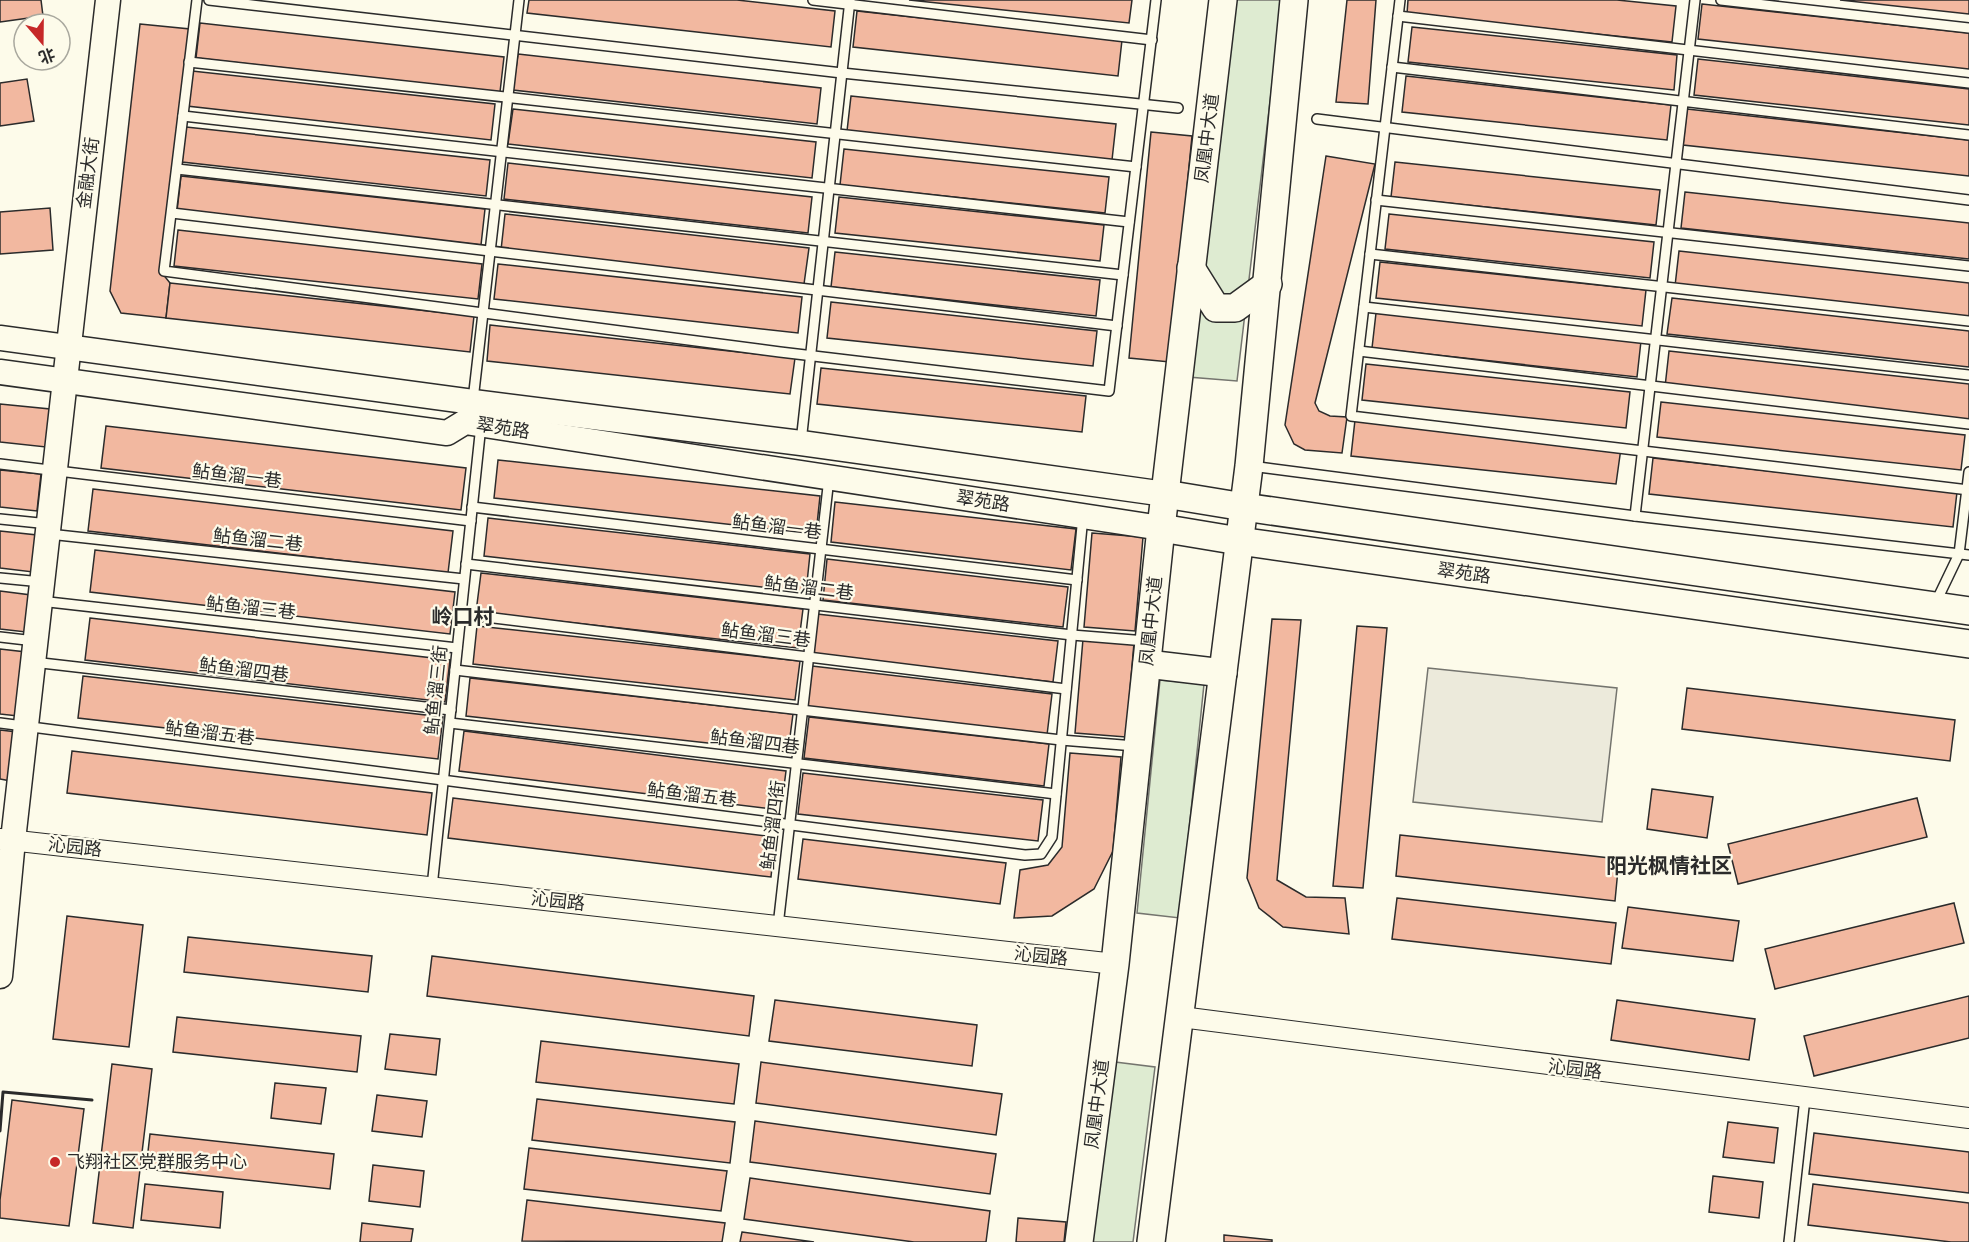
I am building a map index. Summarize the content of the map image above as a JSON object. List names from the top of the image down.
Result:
{
  "streets": {
    "main road": ["凤凰中大道", "翠苑路"],
    "street": ["金融大街", "沁园路"],
    "lane": [
      "鲇鱼溜一巷",
      "鲇鱼溜二巷",
      "鲇鱼溜三巷",
      "鲇鱼溜四巷",
      "鲇鱼溜三街",
      "鲇鱼溜五巷",
      "鲇鱼溜四街"
    ]
  },
  "crossings": [
    ["凤凰中大道", "翠苑路"],
    ["凤凰中大道", "鲇鱼溜二巷"],
    ["凤凰中大道", "沁园路"],
    ["金融大街", "翠苑路"],
    ["金融大街", "鲇鱼溜一巷"],
    ["金融大街", "鲇鱼溜二巷"],
    ["金融大街", "鲇鱼溜三巷"],
    ["金融大街", "鲇鱼溜四巷"],
    ["金融大街", "鲇鱼溜五巷"],
    ["金融大街", "沁园路"],
    ["翠苑路", "鲇鱼溜三街"],
    ["翠苑路", "鲇鱼溜五巷"],
    ["翠苑路", "鲇鱼溜四街"],
    ["鲇鱼溜一巷", "鲇鱼溜三街"],
    ["鲇鱼溜一巷", "鲇鱼溜五巷"],
    ["鲇鱼溜一巷", "鲇鱼溜四街"],
    ["鲇鱼溜二巷", "鲇鱼溜三街"],
    ["鲇鱼溜二巷", "鲇鱼溜五巷"],
    ["鲇鱼溜二巷", "鲇鱼溜四街"],
    ["鲇鱼溜三巷", "鲇鱼溜三街"],
    ["鲇鱼溜三巷", "鲇鱼溜五巷"],
    ["鲇鱼溜三巷", "鲇鱼溜四街"],
    ["鲇鱼溜四巷", "鲇鱼溜三街"],
    ["鲇鱼溜四巷", "鲇鱼溜五巷"],
    ["鲇鱼溜四巷", "鲇鱼溜四街"],
    ["鲇鱼溜三街", "鲇鱼溜五巷"],
    ["鲇鱼溜三街", "沁园路"],
    ["鲇鱼溜五巷", "鲇鱼溜四街"],
    ["鲇鱼溜四街", "沁园路"]
  ],
  "districts": ["岭口村", "阳光枫情社区"],
  "places": ["飞翔社区党群服务中心"],
  "north": "bottom"
}
